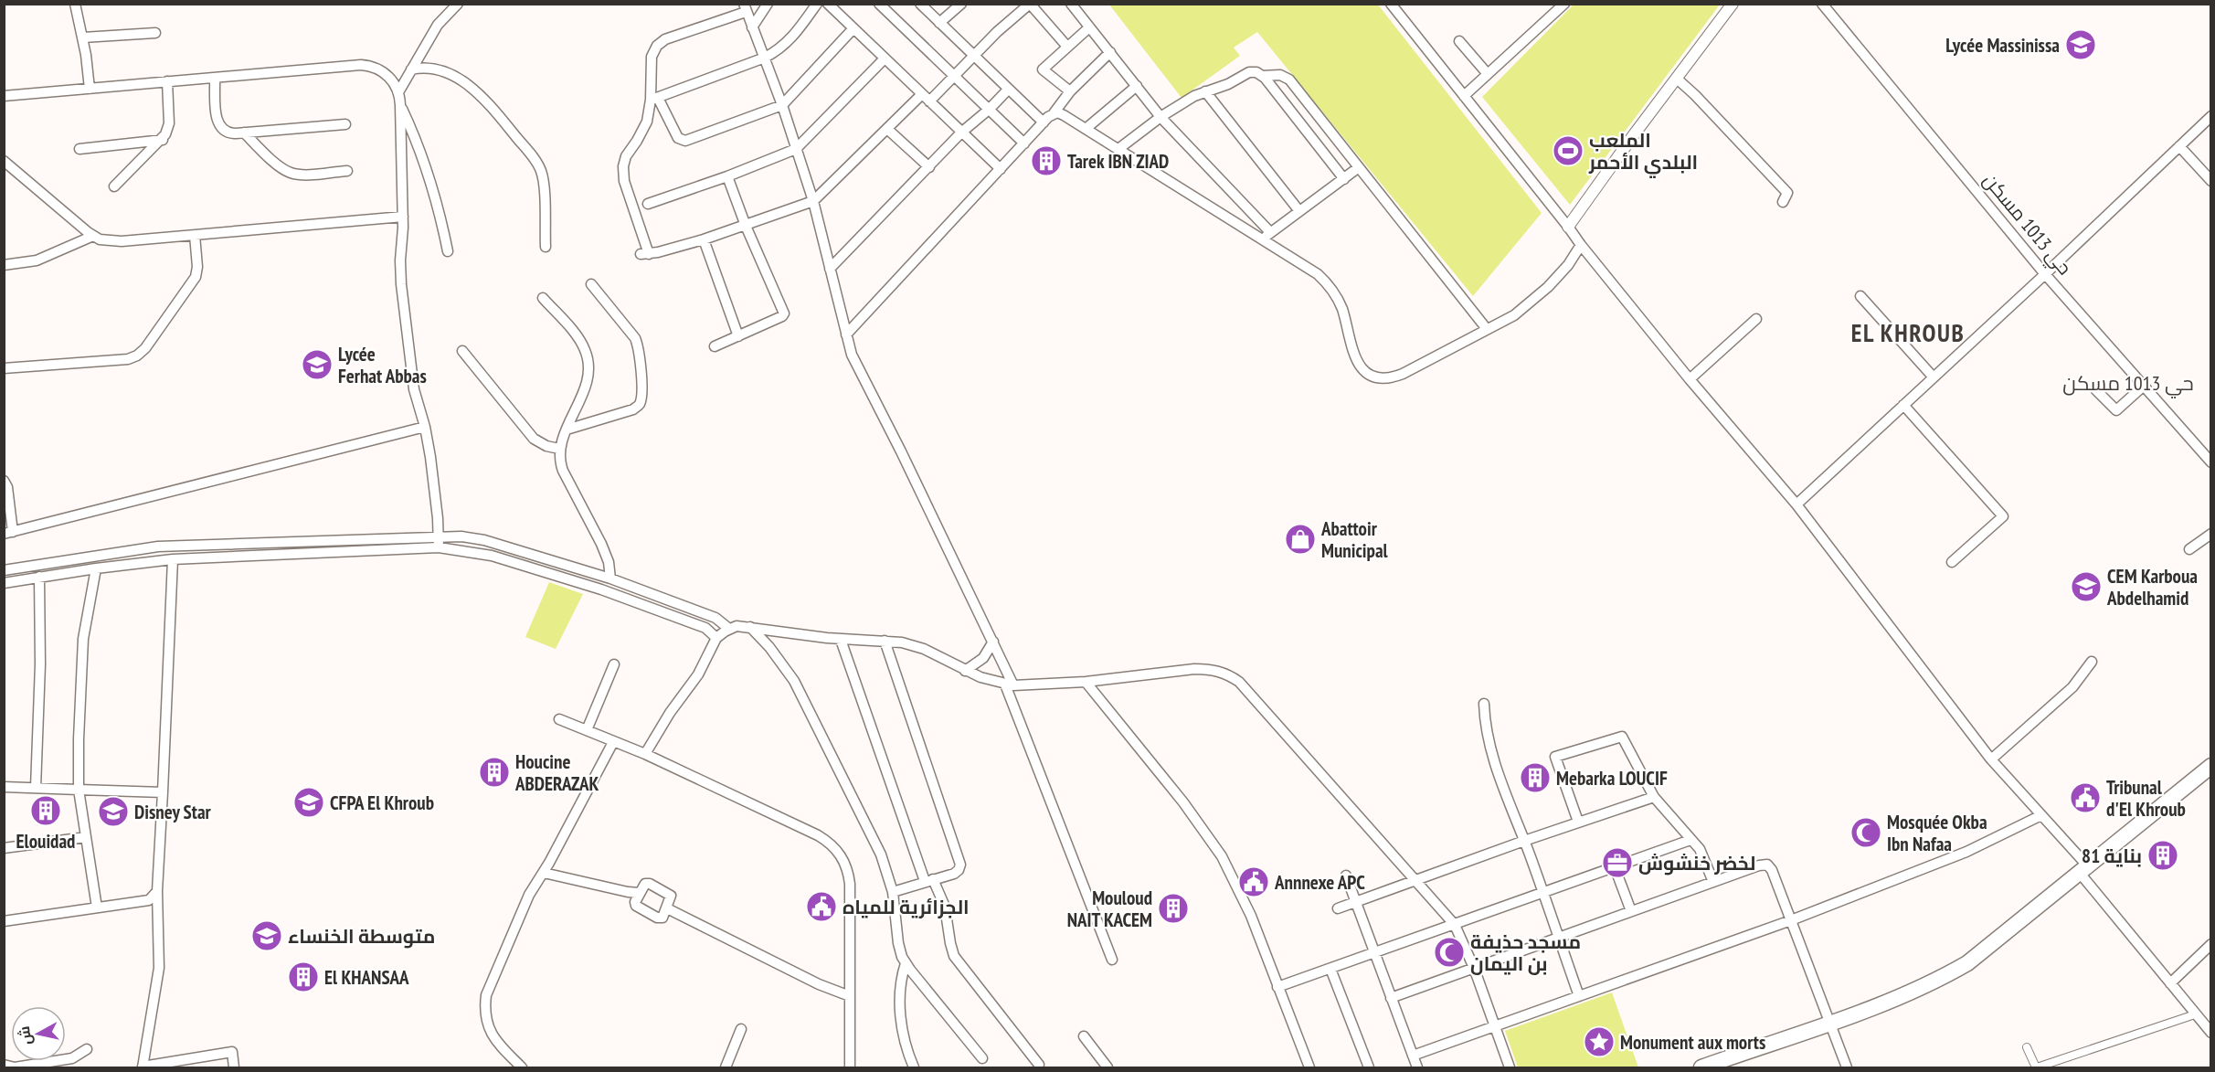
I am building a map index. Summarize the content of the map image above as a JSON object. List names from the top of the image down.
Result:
{
  "streets": {
    "street": ["حي 1013 مسكن"]
  },
  "districts": ["EL KHROUB", "حي 1013 مسكن"],
  "places": {
    "school or university": [
      "Lycée Massinissa",
      "Lycée Ferhat Abbas",
      "CEM Karboua Abdelhamid",
      "CFPA El Khroub",
      "Disney Star",
      "متوسطة الخنساء"
    ],
    "sports": ["الملعب البلدي الأحمر"],
    "building": [
      "Tarek IBN ZIAD",
      "Houcine ABDERAZAK",
      "Mebarka LOUCIF",
      "Elouidad",
      "بناية 81",
      "Mouloud NAIT KACEM",
      "El KHANSAA"
    ],
    "shop": ["Abattoir Municipal"],
    "public building": ["Tribunal d'El Khroub", "Annnexe APC", "الجزائرية للمياه"],
    "mosque": ["Mosquée Okba Ibn Nafaa", "مسجد حذيفة بن اليمان"],
    "office": ["لخضر خنشوش"],
    "place": ["Monument aux morts"]
  },
  "north": "left"
}
